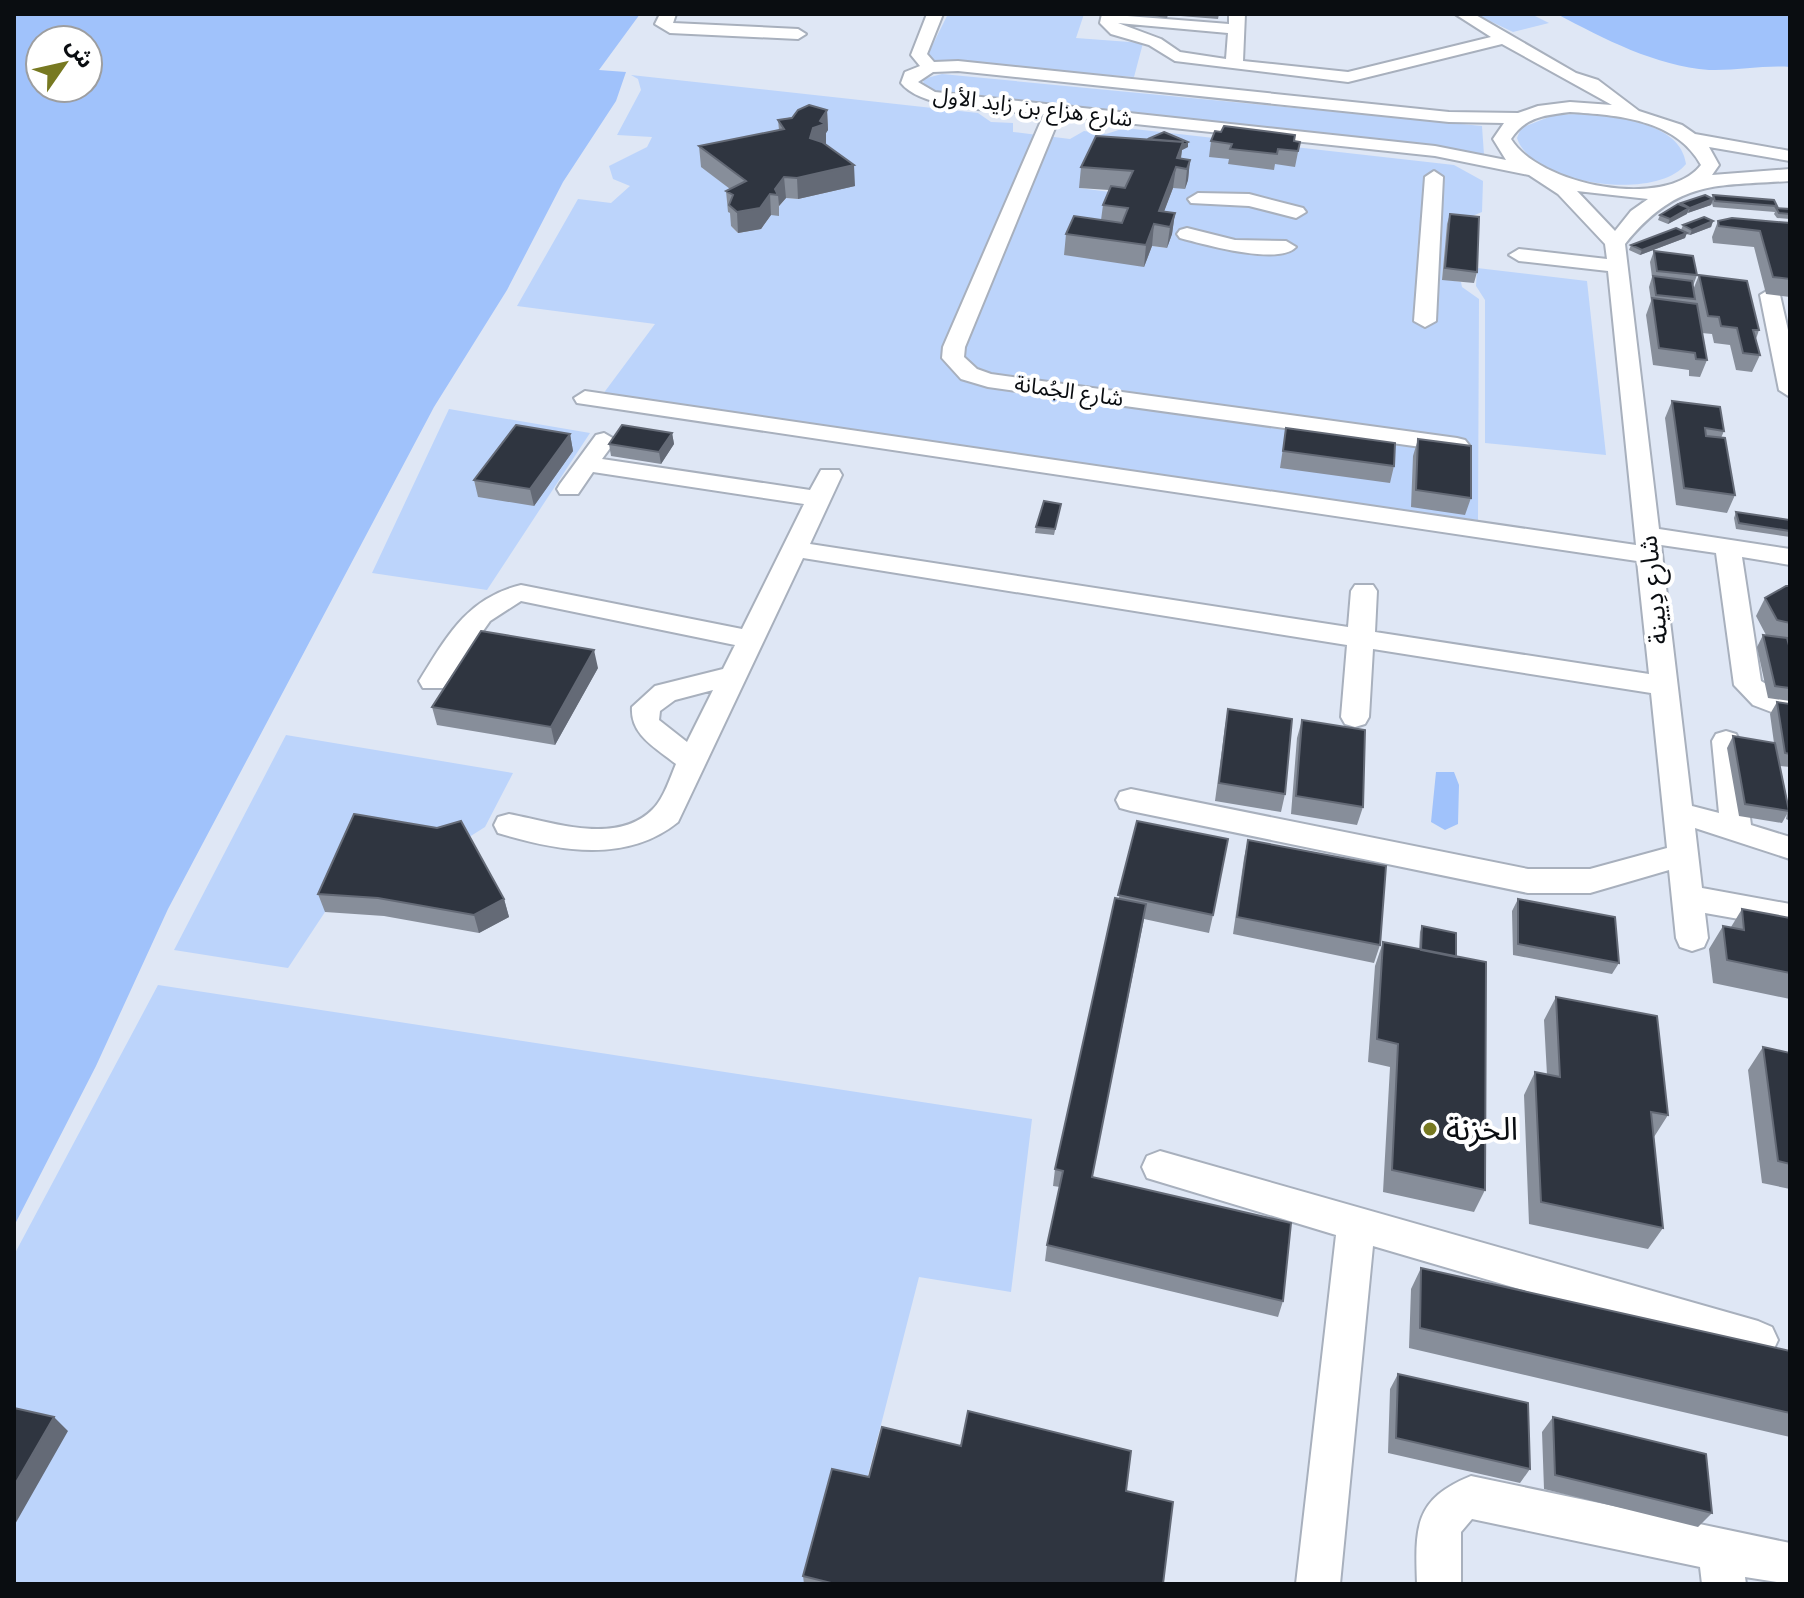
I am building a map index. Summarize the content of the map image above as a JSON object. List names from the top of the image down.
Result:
{
  "streets": {
    "street": ["شارع هزاع بن زايد الأول", "شارع الجُمانة", "شارع دِيينة"]
  },
  "crossings": [
    ["شارع هزاع بن زايد الأول", "شارع الجُمانة"]
  ],
  "places": ["الخزنة"],
  "north": "top right"
}
